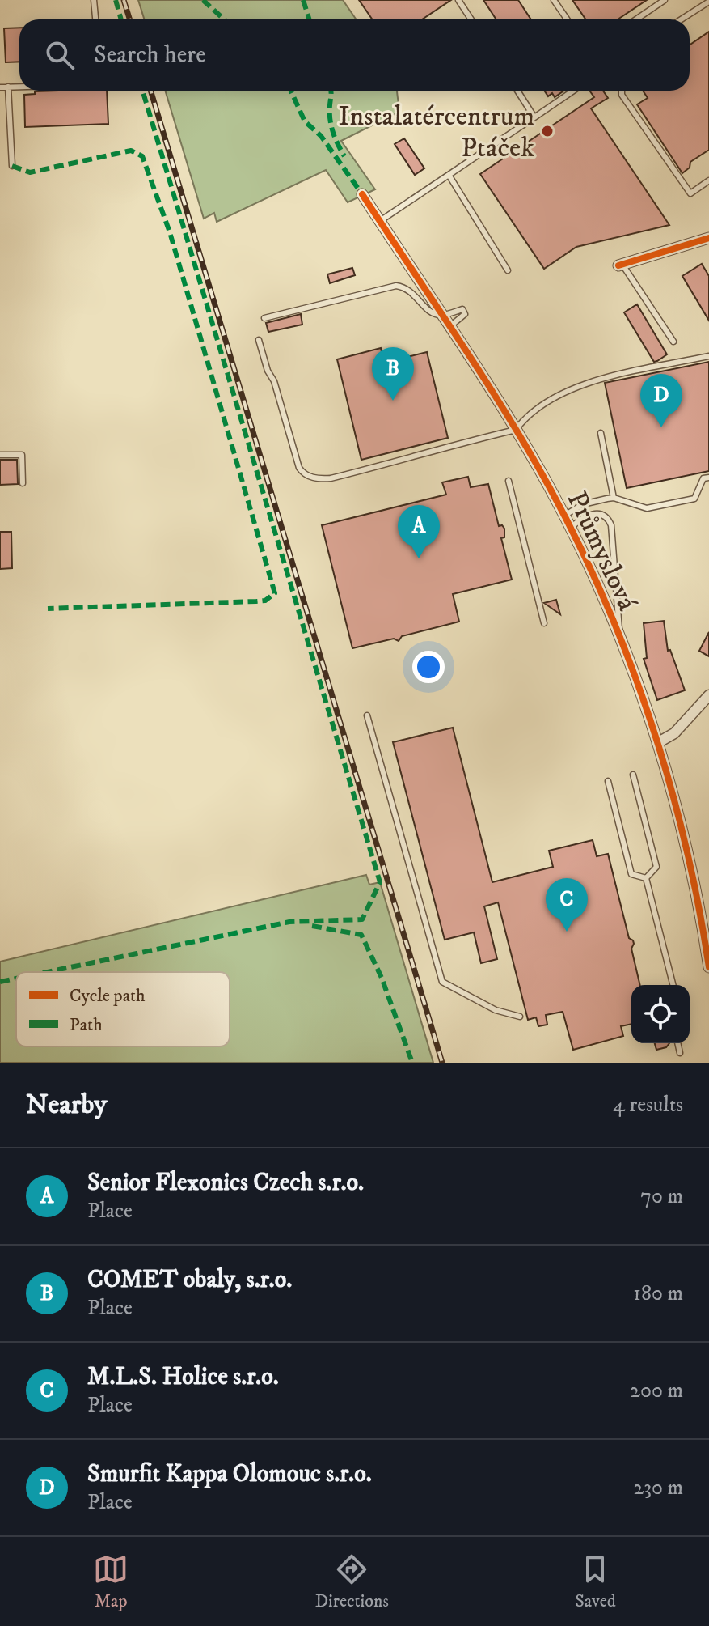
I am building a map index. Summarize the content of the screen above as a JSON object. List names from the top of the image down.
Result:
{
  "streets": {
    "street": ["Průmyslová"]
  },
  "places": ["Instalatércentrum Ptáček"],
  "legend": ["Cycle path", "Path"],
  "page": {
    "search": "Search here",
    "pins": [
      "B",
      "D",
      "A",
      "C"
    ],
    "heading": ["Nearby", "4 results"],
    "list": [
      {
        "mark": "A",
        "name": "Senior Flexonics Czech s.r.o.",
        "note": "Place",
        "value": "70 m"
      },
      {
        "mark": "B",
        "name": "COMET obaly, s.r.o.",
        "note": "Place",
        "value": "180 m"
      },
      {
        "mark": "C",
        "name": "M.L.S. Holice s.r.o.",
        "note": "Place",
        "value": "200 m"
      },
      {
        "mark": "D",
        "name": "Smurfit Kappa Olomouc s.r.o.",
        "note": "Place",
        "value": "230 m"
      }
    ],
    "nav": ["Map", "Directions", "Saved"]
  }
}
